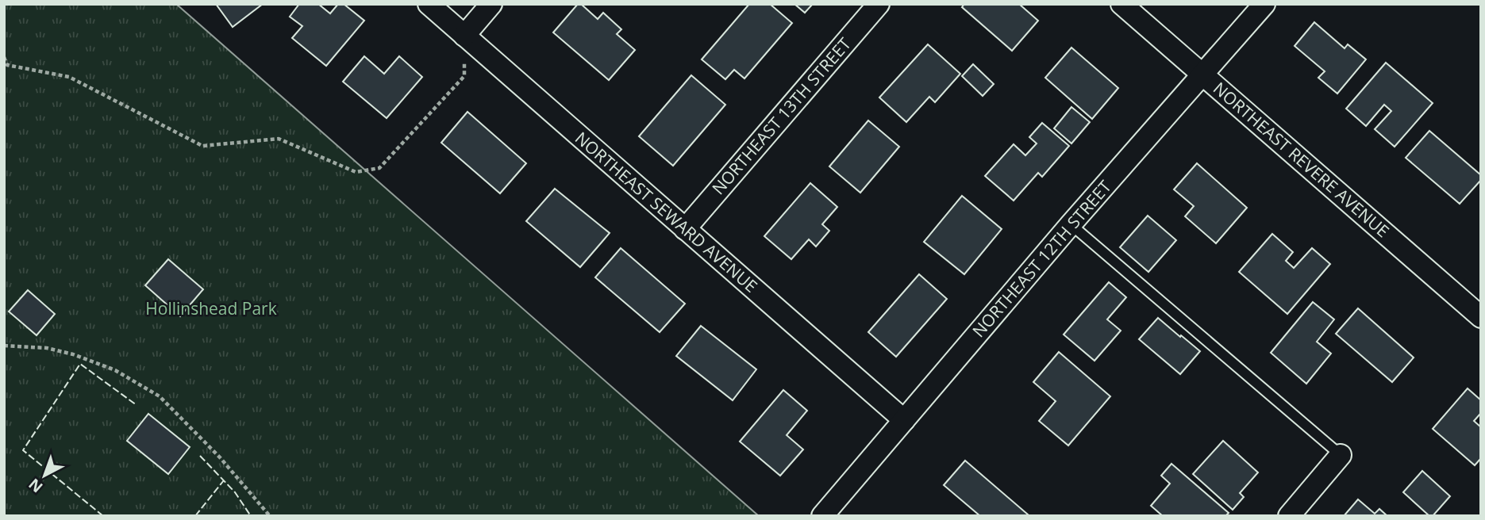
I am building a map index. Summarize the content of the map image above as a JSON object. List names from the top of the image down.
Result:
{
  "streets": {
    "street": [
      "NORTHEAST 13TH STREET",
      "NORTHEAST REVERE AVENUE",
      "NORTHEAST SEWARD AVENUE",
      "NORTHEAST 12TH STREET"
    ]
  },
  "crossings": [
    ["NORTHEAST 13TH STREET", "NORTHEAST SEWARD AVENUE"],
    ["NORTHEAST REVERE AVENUE", "NORTHEAST 12TH STREET"],
    ["NORTHEAST SEWARD AVENUE", "NORTHEAST 12TH STREET"]
  ],
  "parks": ["Hollinshead Park"],
  "north": "bottom left"
}
